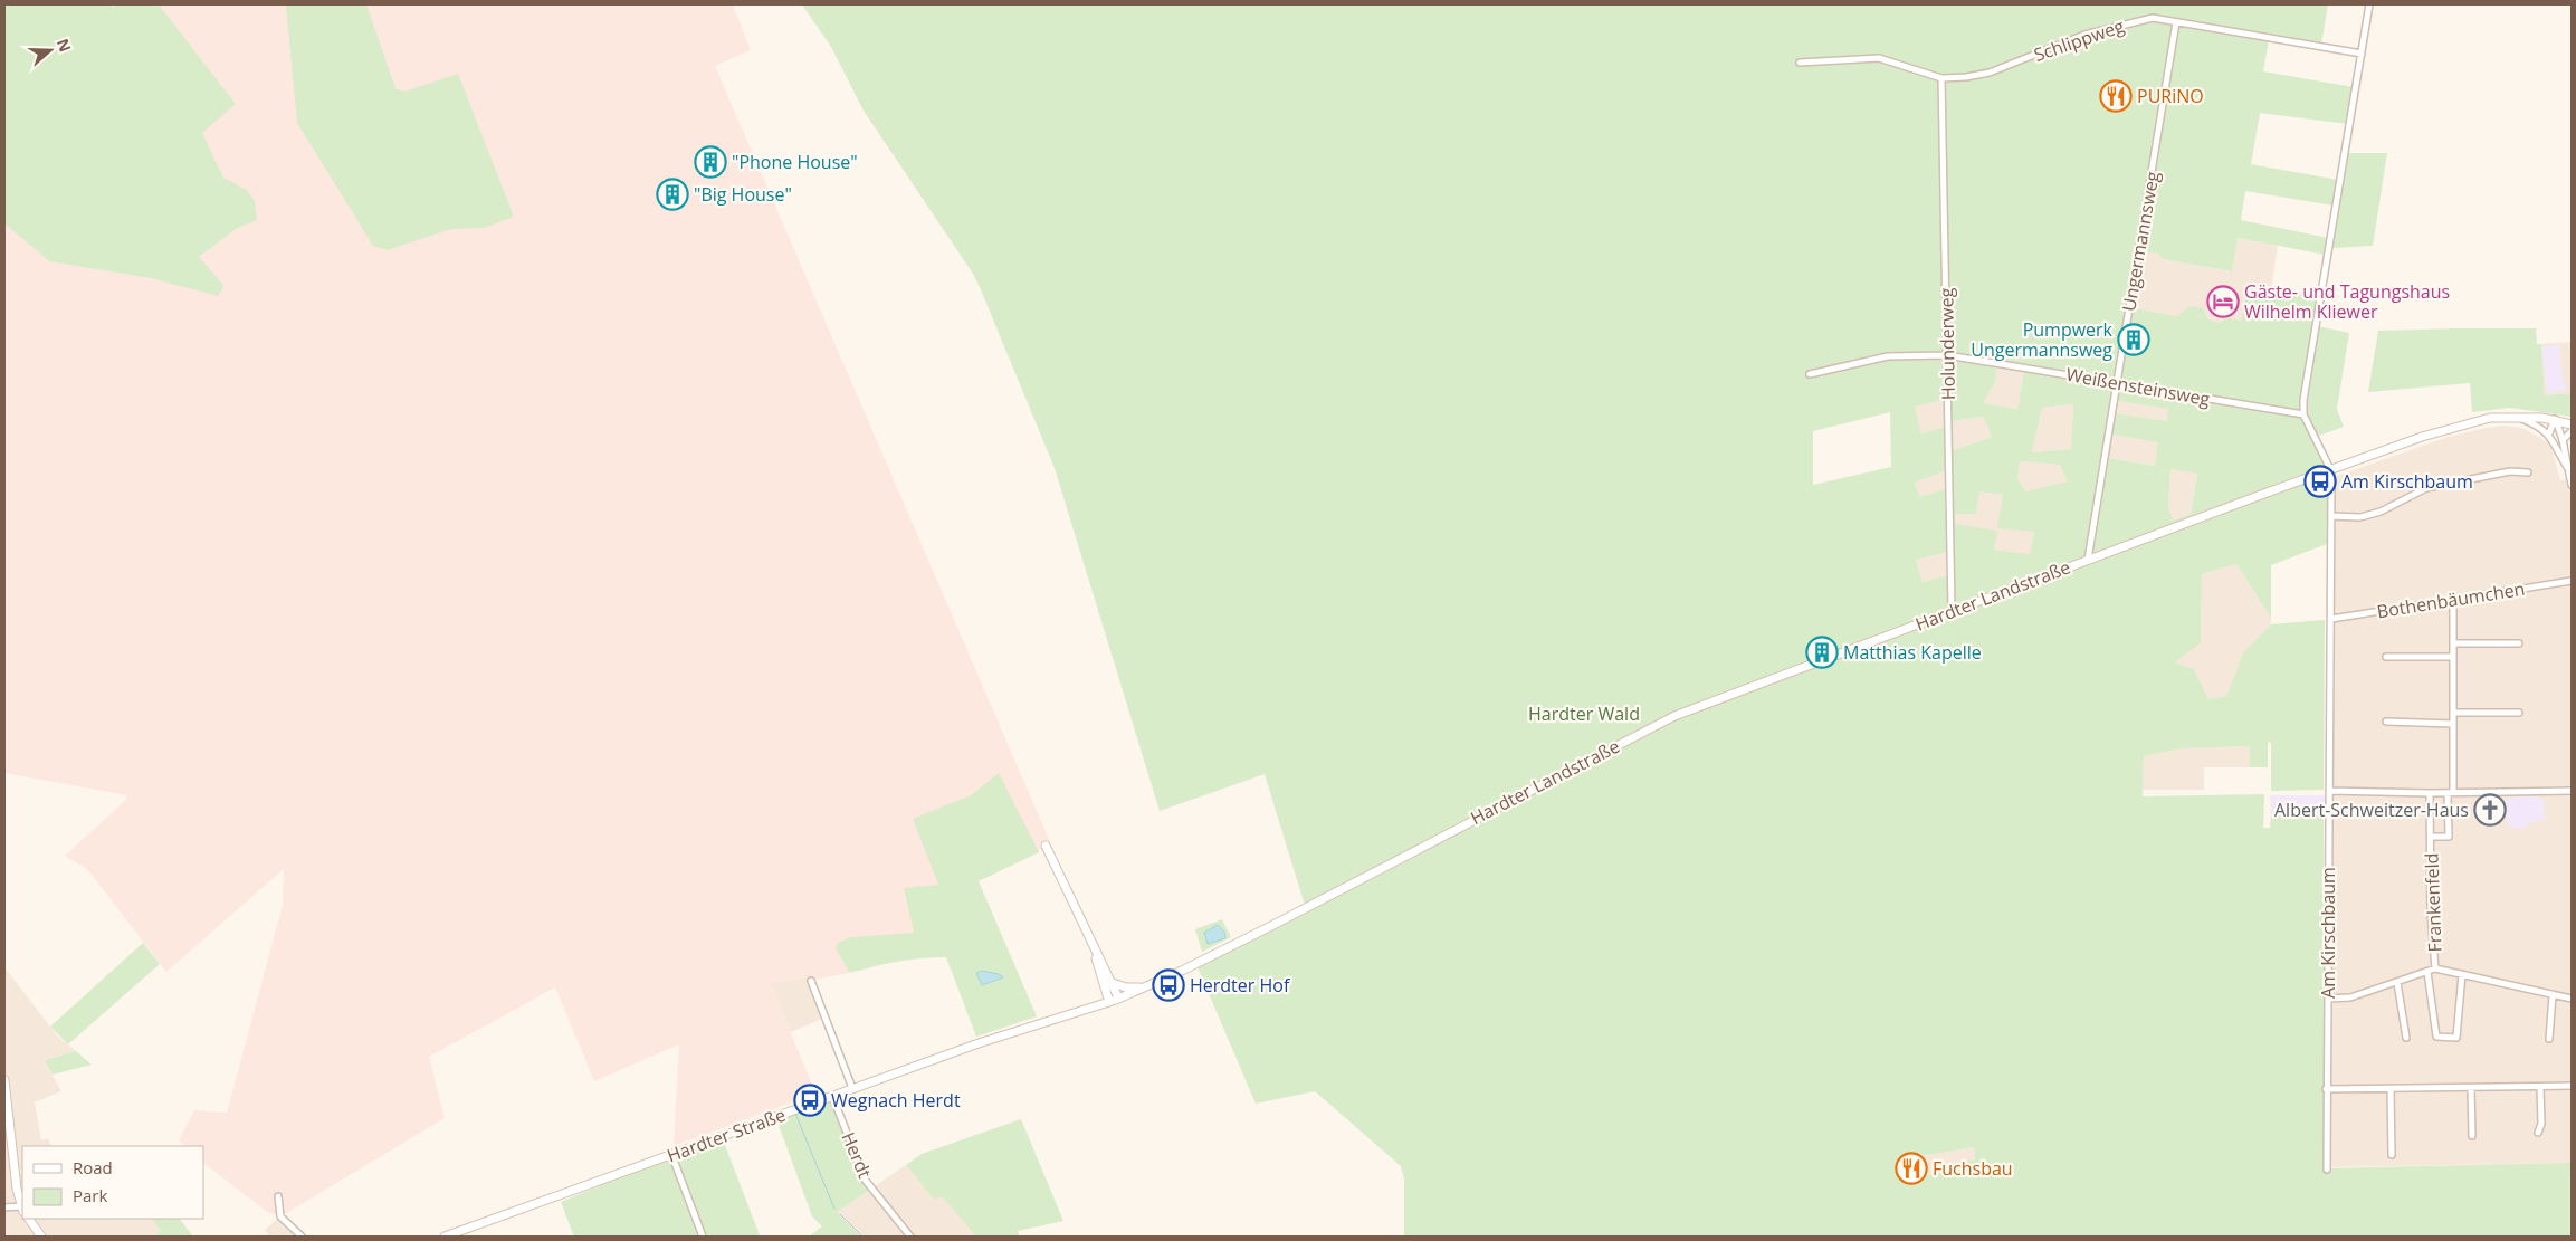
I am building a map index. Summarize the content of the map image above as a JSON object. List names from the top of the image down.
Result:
{
  "streets": {
    "main road": ["Hardter Landstraße", "Hardter Straße"],
    "street": [
      "Schlippweg",
      "Ungermannsweg",
      "Holunderweg",
      "Weißensteinsweg",
      "Bothenbäumchen",
      "Frankenfeld",
      "Am Kirschbaum",
      "Herdt"
    ]
  },
  "crossings": [
    ["Schlippweg", "Ungermannsweg"],
    ["Schlippweg", "Holunderweg"],
    ["Ungermannsweg", "Weißensteinsweg"],
    ["Ungermannsweg", "Hardter Landstraße"],
    ["Holunderweg", "Weißensteinsweg"],
    ["Holunderweg", "Hardter Landstraße"],
    ["Weißensteinsweg", "Am Kirschbaum"],
    ["Hardter Landstraße", "Am Kirschbaum"],
    ["Hardter Landstraße", "Hardter Straße"],
    ["Bothenbäumchen", "Am Kirschbaum"],
    ["Hardter Straße", "Herdt"]
  ],
  "parks": ["Hardter Wald"],
  "places": {
    "restaurant": ["PURiNO", "Fuchsbau"],
    "building": [
      "\"Phone House\"",
      "\"Big House\"",
      "Pumpwerk Ungermannsweg",
      "Matthias Kapelle"
    ],
    "hotel": ["Gäste- und Tagungshaus Wilhelm Kliewer"],
    "bus stop": ["Am Kirschbaum", "Herdter Hof", "Wegnach Herdt"],
    "church": ["Albert-Schweitzer-Haus"]
  },
  "legend": ["Road", "Park"],
  "north": "right"
}
